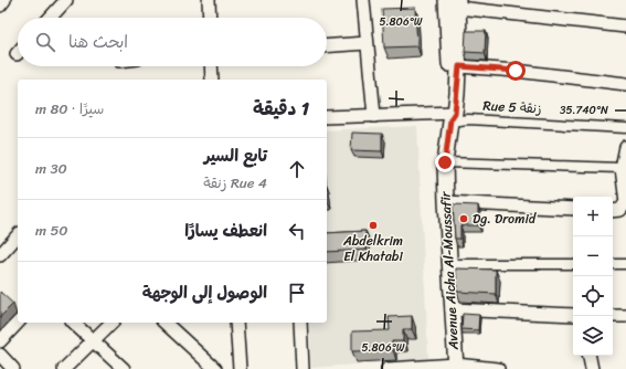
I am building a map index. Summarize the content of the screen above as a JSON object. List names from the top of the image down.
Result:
{
  "streets": {
    "street": ["Rue 5 زنقة", "Avenue Aicha Al-Moussafir"]
  },
  "crossings": [
    ["Rue 5 زنقة", "Avenue Aicha Al-Moussafir"]
  ],
  "places": ["Dg. Dromid", "Abdelkrim El Khatabi"],
  "page": {
    "search": "ابحث هنا",
    "heading": ["1 دقيقة", "سيرًا · 80 m"],
    "list": [
      ["تابع السير", "Rue 4 زنقة", "30 m"],
      ["انعطف يسارًا", "50 m"],
      "الوصول إلى الوجهة"
    ],
    "map_buttons": ["+", "−"]
  },
  "coordinates": ["5.806°W", "35.740°N"]
}
